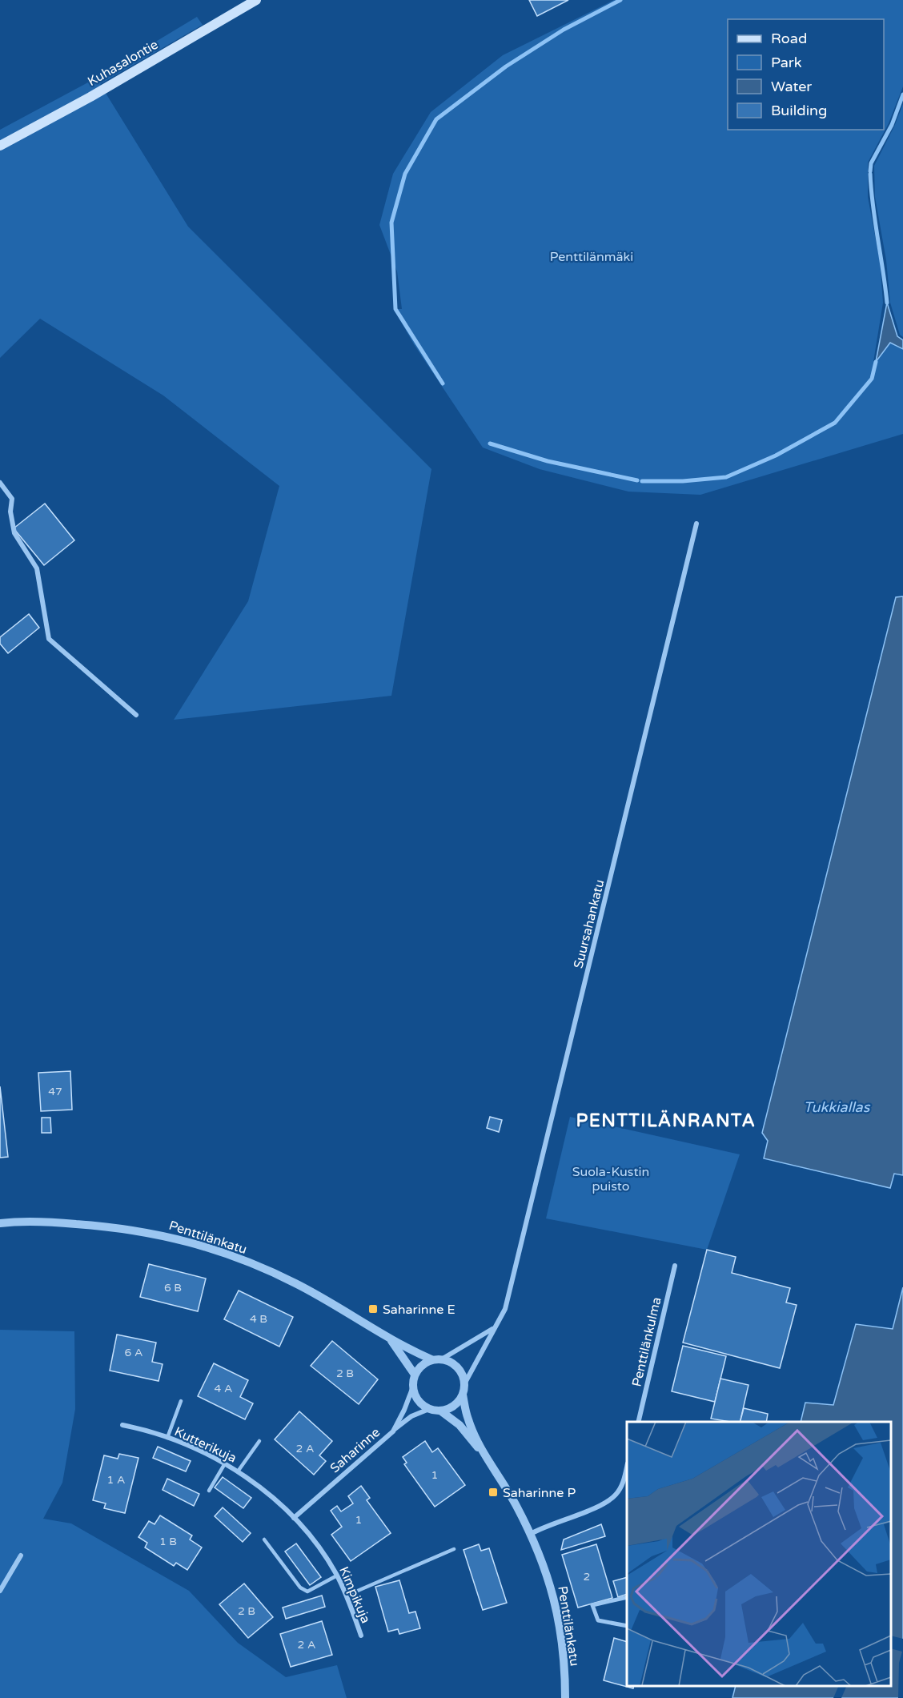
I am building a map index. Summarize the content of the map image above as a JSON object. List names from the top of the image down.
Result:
{
  "streets": {
    "main road": ["Kuhasalontie"],
    "street": [
      "Suursahankatu",
      "Penttilänkatu",
      "Penttilänkulma",
      "Kutterikuja",
      "Saharinne",
      "Kimpikuja"
    ]
  },
  "crossings": [
    ["Suursahankatu", "Penttilänkatu"],
    ["Suursahankatu", "Saharinne"],
    ["Penttilänkatu", "Saharinne"],
    ["Kutterikuja", "Saharinne"],
    ["Kutterikuja", "Kimpikuja"],
    ["Saharinne", "Kimpikuja"]
  ],
  "districts": ["PENTTILÄNRANTA"],
  "water": ["Tukkiallas"],
  "parks": ["Penttilänmäki", "Suola-Kustin puisto"],
  "places": {
    "transit": ["Saharinne E", "Saharinne P"]
  },
  "house_numbers": [
    "47",
    "6 B",
    "4 B",
    "6 A",
    "2 B",
    "4 A",
    "2 A",
    "1",
    "1 A",
    "1",
    "1 B",
    "2",
    "2 B",
    "2 A"
  ],
  "legend": [
    "Road",
    "Park",
    "Water",
    "Building"
  ]
}
